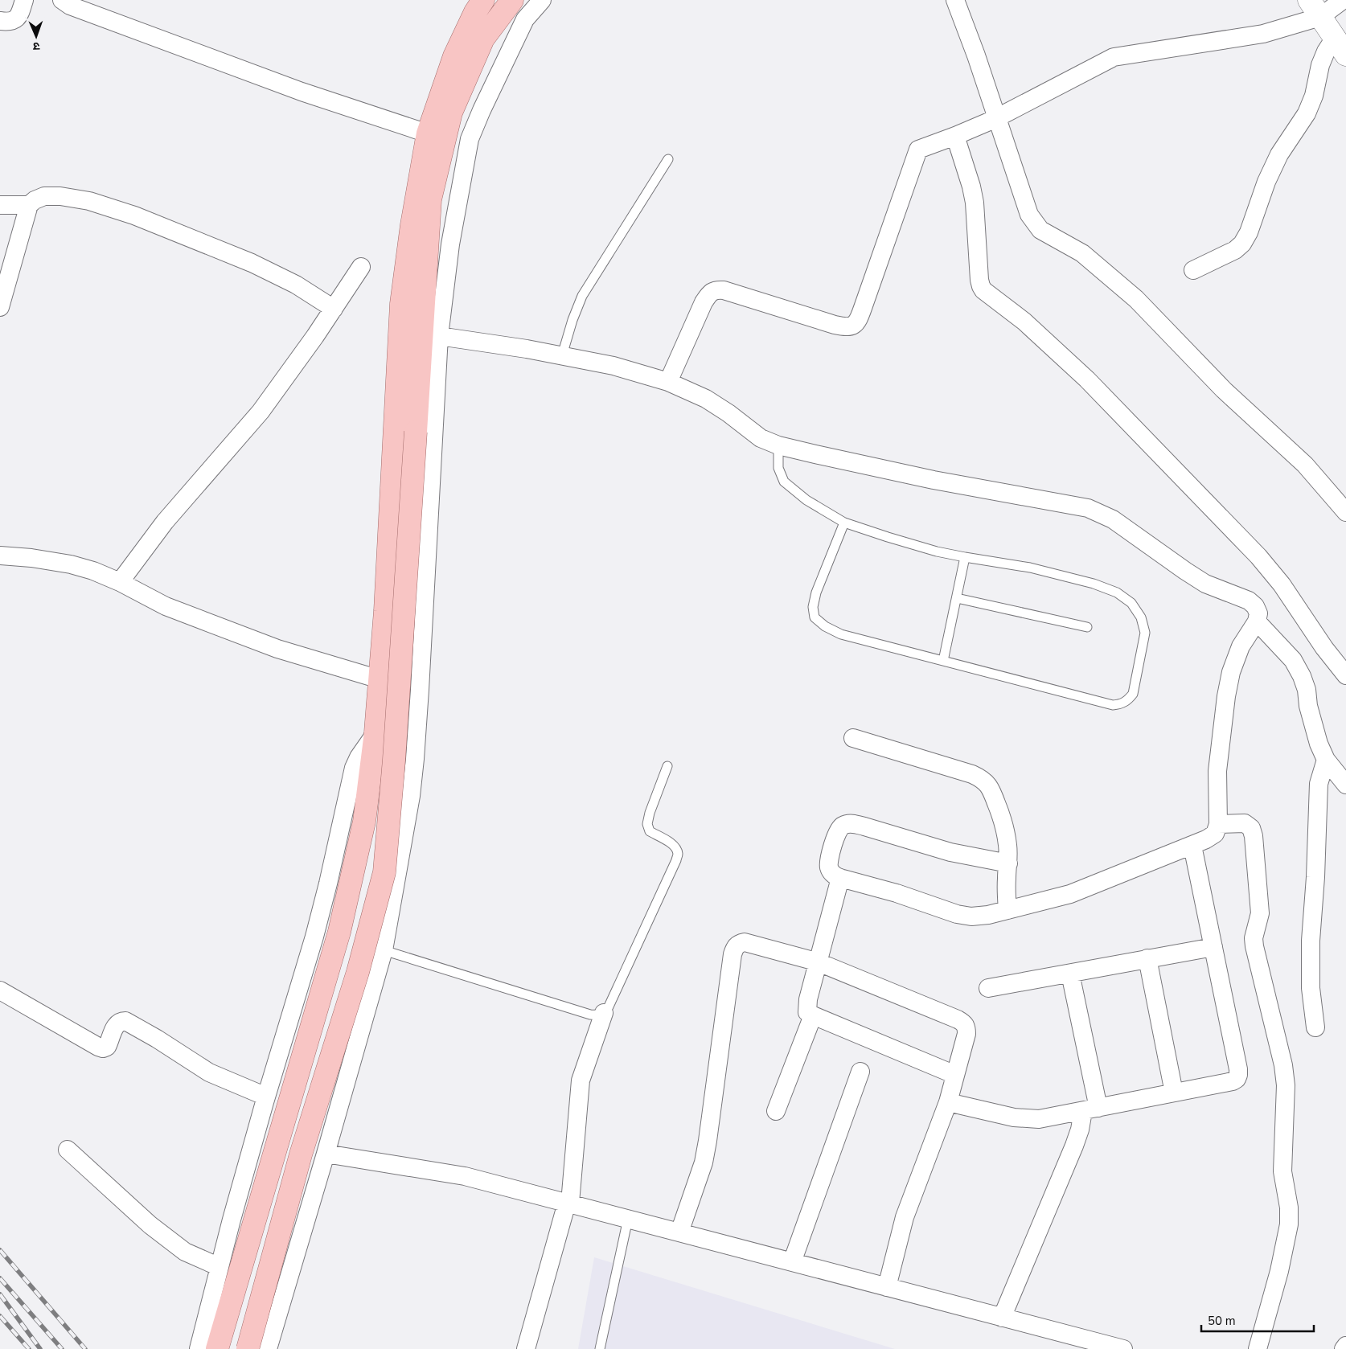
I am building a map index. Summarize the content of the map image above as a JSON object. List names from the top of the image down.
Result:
{
  "scale_bar": "50 m",
  "north": "bottom"
}
